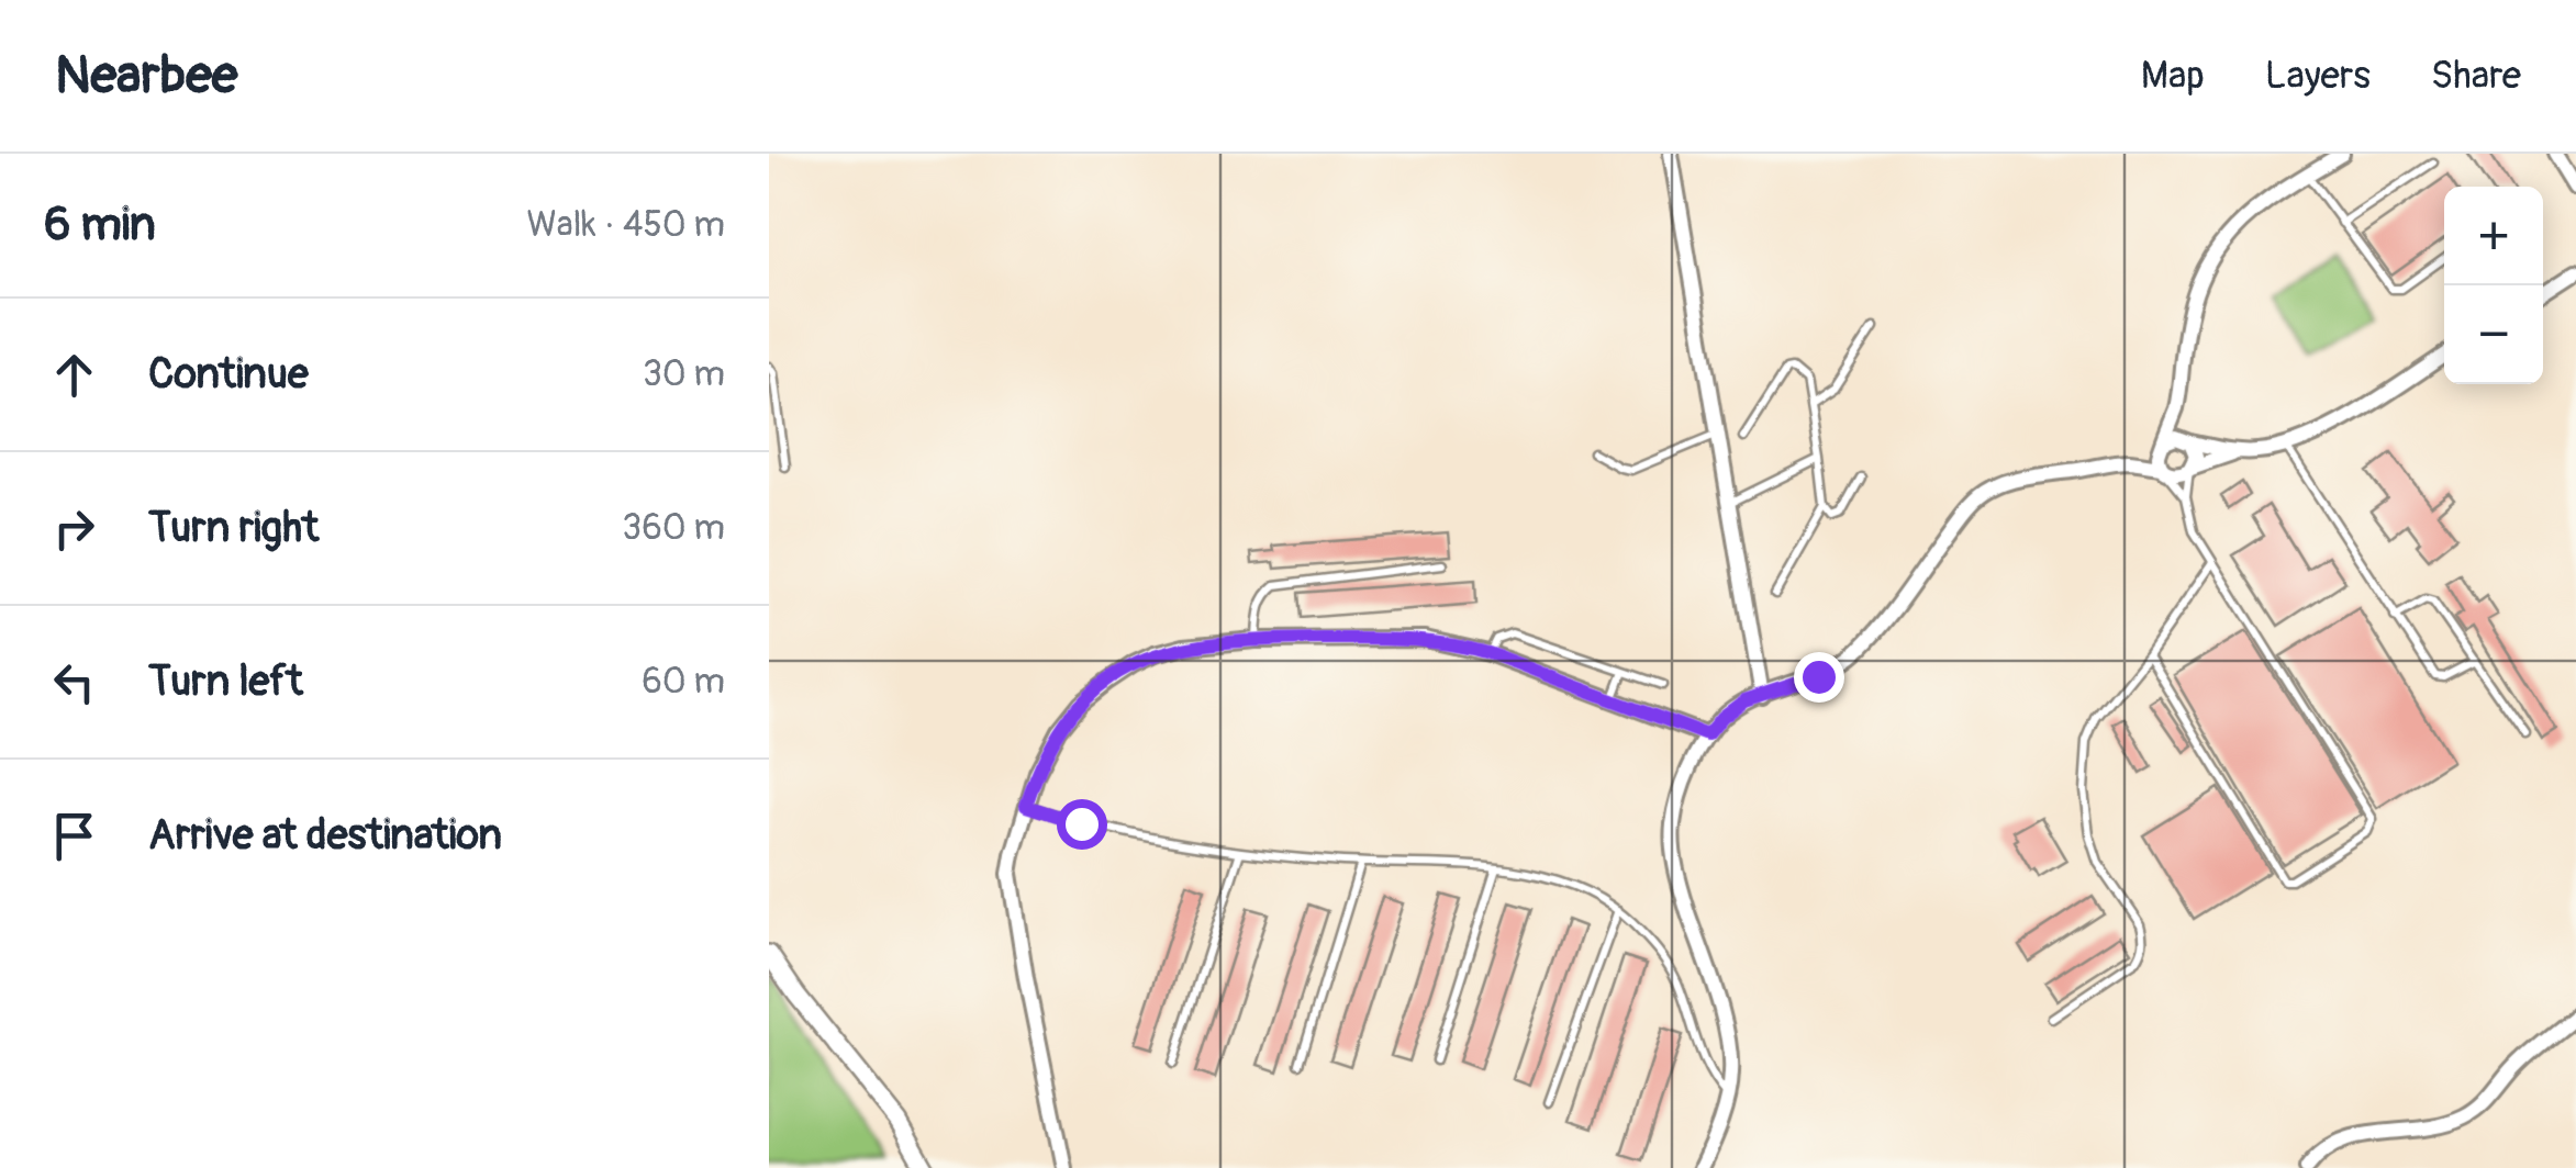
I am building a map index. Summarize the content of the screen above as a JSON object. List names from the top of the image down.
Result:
{
  "page": {
    "header": "Nearbee",
    "nav": ["Map", "Layers", "Share"],
    "heading": ["6 min", "Walk · 450 m"],
    "map_buttons": ["+", "−"],
    "list": [
      ["Continue", "30 m"],
      ["Turn right", "360 m"],
      ["Turn left", "60 m"],
      "Arrive at destination"
    ]
  }
}
